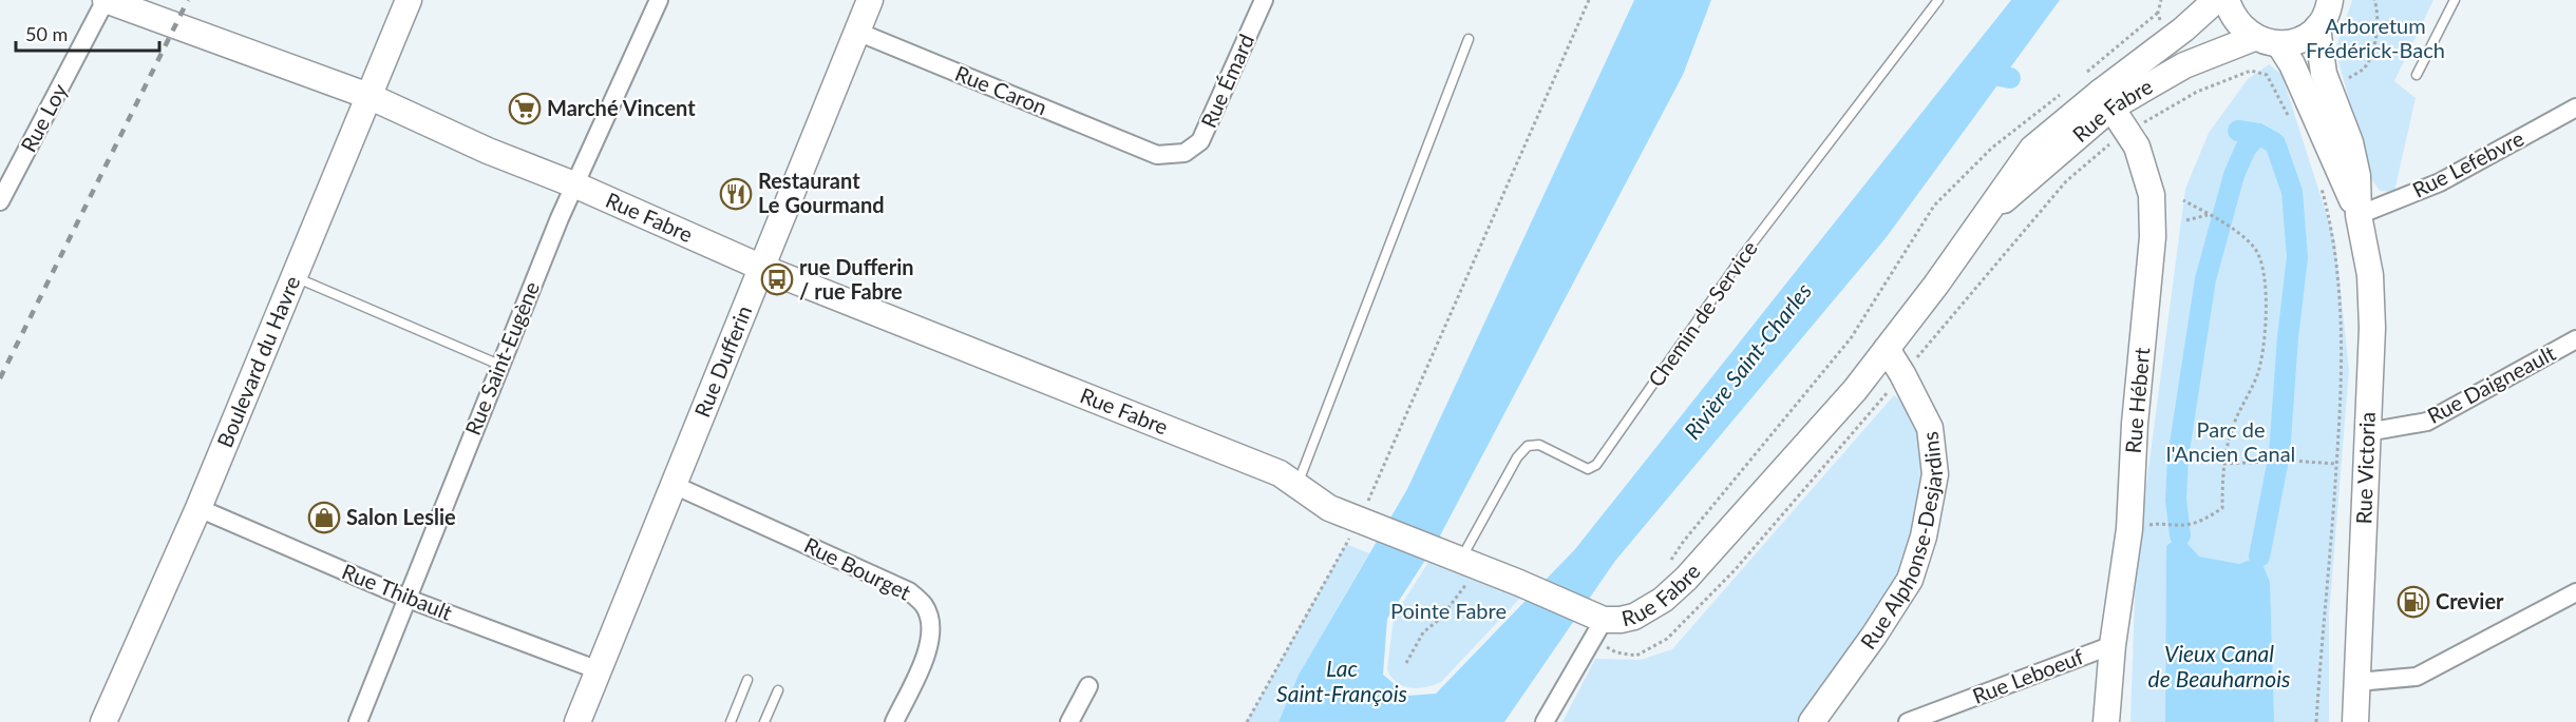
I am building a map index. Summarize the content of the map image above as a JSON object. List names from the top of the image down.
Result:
{
  "streets": {
    "street": [
      "Rue Émard",
      "Rue Caron",
      "Rue Fabre",
      "Rue Loy",
      "Rue Lefebvre",
      "Rue Saint-Eugène",
      "Boulevard du Havre",
      "Rue Dufferin",
      "Rue Daigneault",
      "Rue Hébert",
      "Rue Victoria",
      "Rue Alphonse-Desjardins",
      "Rue Bourget",
      "Rue Thibault",
      "Rue Leboeuf"
    ],
    "lane": ["Chemin de Service"]
  },
  "crossings": [
    ["Rue Émard", "Rue Caron"],
    ["Rue Caron", "Rue Dufferin"],
    ["Rue Fabre", "Rue Loy"],
    ["Rue Fabre", "Chemin de Service"],
    ["Rue Fabre", "Rue Saint-Eugène"],
    ["Rue Fabre", "Boulevard du Havre"],
    ["Rue Fabre", "Rue Dufferin"],
    ["Rue Fabre", "Rue Hébert"],
    ["Rue Fabre", "Rue Alphonse-Desjardins"],
    ["Rue Lefebvre", "Rue Victoria"],
    ["Rue Saint-Eugène", "Rue Thibault"],
    ["Boulevard du Havre", "Rue Thibault"],
    ["Rue Dufferin", "Rue Bourget"],
    ["Rue Dufferin", "Rue Thibault"],
    ["Rue Daigneault", "Rue Victoria"],
    ["Rue Hébert", "Rue Leboeuf"]
  ],
  "water": ["Rivière Saint-Charles", "Vieux Canal de Beauharnois", "Lac Saint-François"],
  "parks": ["Arboretum Frédérick-Bach", "Parc de l'Ancien Canal", "Pointe Fabre"],
  "places": {
    "supermarket": ["Marché Vincent"],
    "restaurant": ["Restaurant Le Gourmand"],
    "bus stop": ["rue Dufferin / rue Fabre"],
    "shop": ["Salon Leslie"],
    "fuel station": ["Crevier"]
  },
  "scale_bar": "50 m"
}
